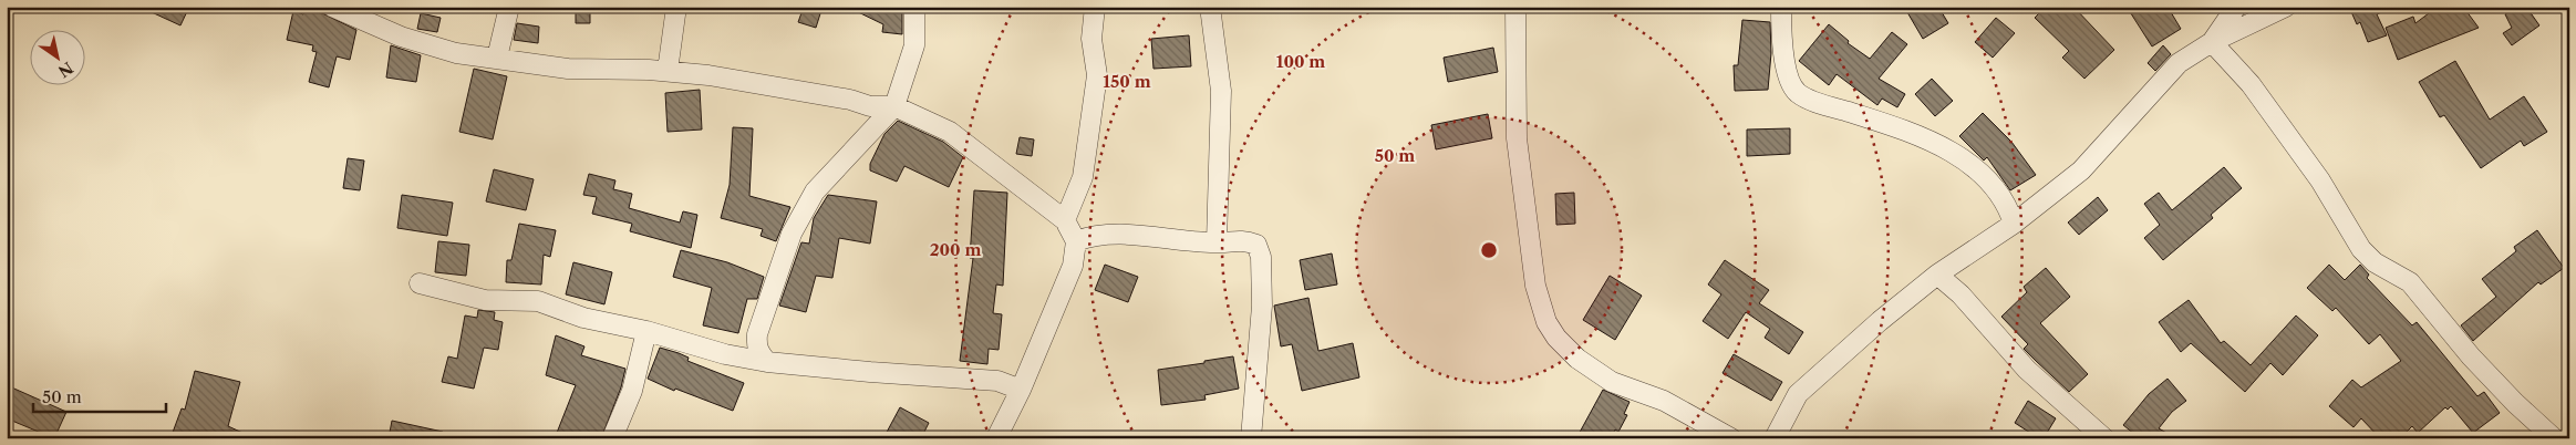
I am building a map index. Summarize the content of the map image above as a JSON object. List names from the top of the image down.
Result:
{
  "scale_bar": "50 m",
  "north": "bottom right",
  "rings": [
    "100 m",
    "150 m",
    "50 m",
    "200 m"
  ]
}
